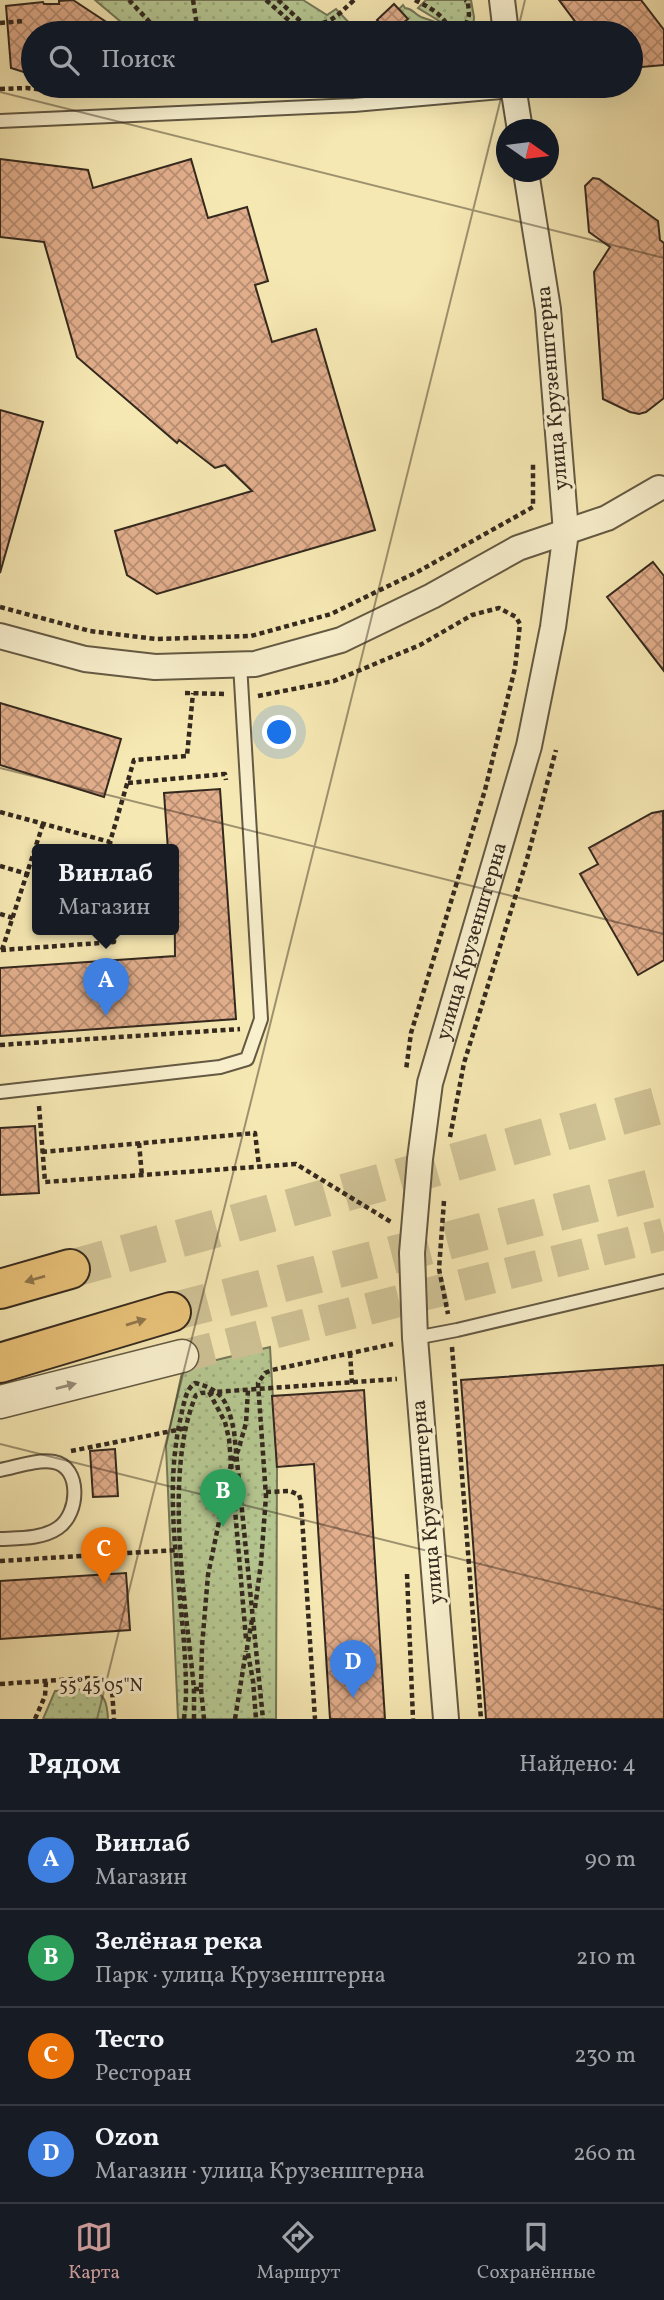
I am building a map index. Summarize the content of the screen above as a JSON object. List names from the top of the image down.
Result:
{
  "streets": {
    "street": ["улица Крузенштерна"]
  },
  "north": "right",
  "page": {
    "search": "Поиск",
    "popup": ["Винлаб", "Магазин"],
    "pins": [
      "A",
      "B",
      "C",
      "D"
    ],
    "heading": ["Рядом", "Найдено: 4"],
    "list": [
      {
        "mark": "A",
        "name": "Винлаб",
        "note": "Магазин",
        "value": "90 m"
      },
      {
        "mark": "B",
        "name": "Зелёная река",
        "note": "Парк · улица Крузенштерна",
        "value": "210 m"
      },
      {
        "mark": "C",
        "name": "Тесто",
        "note": "Ресторан",
        "value": "230 m"
      },
      {
        "mark": "D",
        "name": "Ozon",
        "note": "Магазин · улица Крузенштерна",
        "value": "260 m"
      }
    ],
    "nav": ["Карта", "Маршрут", "Сохранённые"]
  },
  "coordinates": ["55°45'05\"N"]
}
